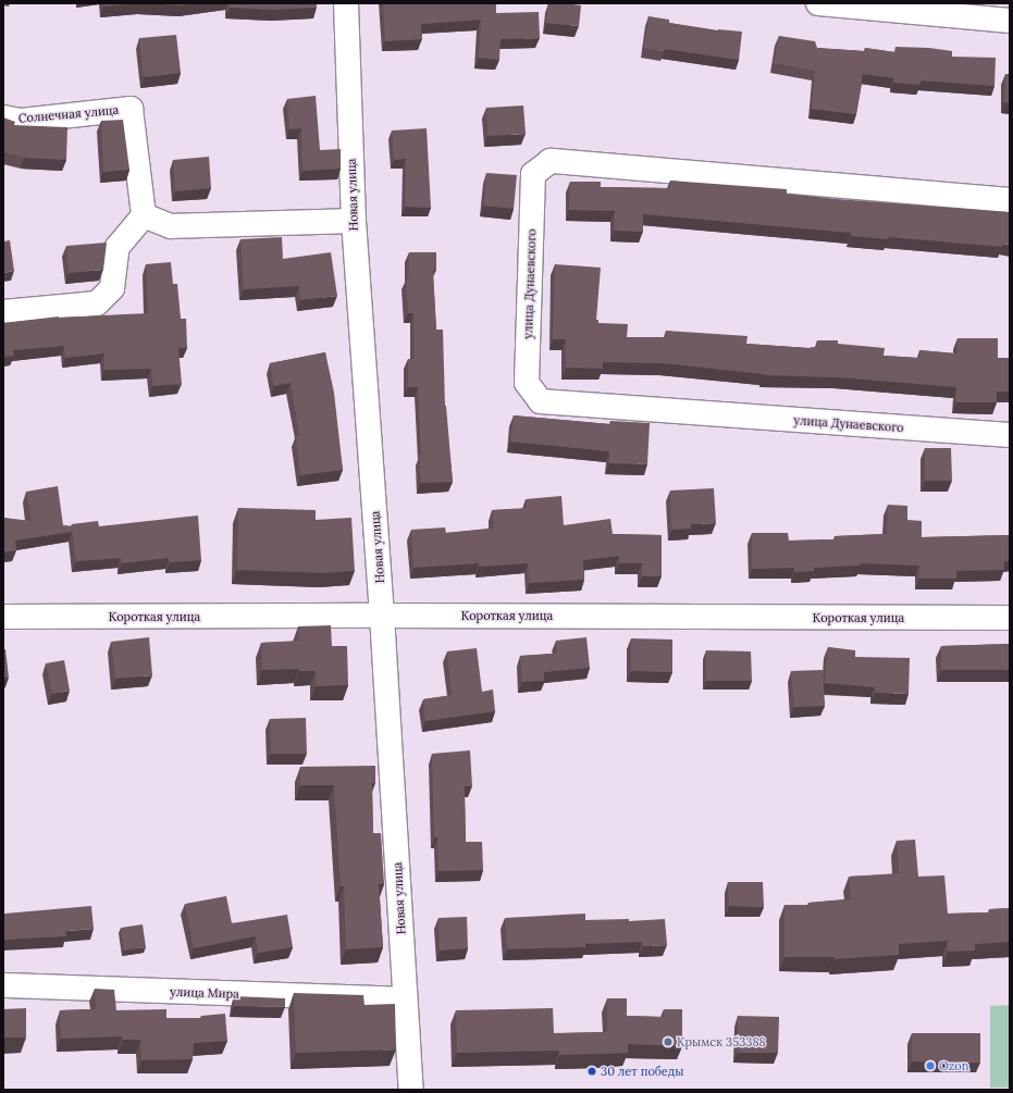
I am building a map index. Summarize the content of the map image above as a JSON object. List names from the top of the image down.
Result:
{
  "streets": {
    "street": [
      "Солнечная улица",
      "Новая улица",
      "улица Дунаевского",
      "Короткая улица",
      "улица Мира"
    ]
  },
  "crossings": [
    ["Новая улица", "Короткая улица"],
    ["Новая улица", "улица Мира"]
  ],
  "places": ["Крымск 353388", "Ozon", "30 лет победы"]
}
